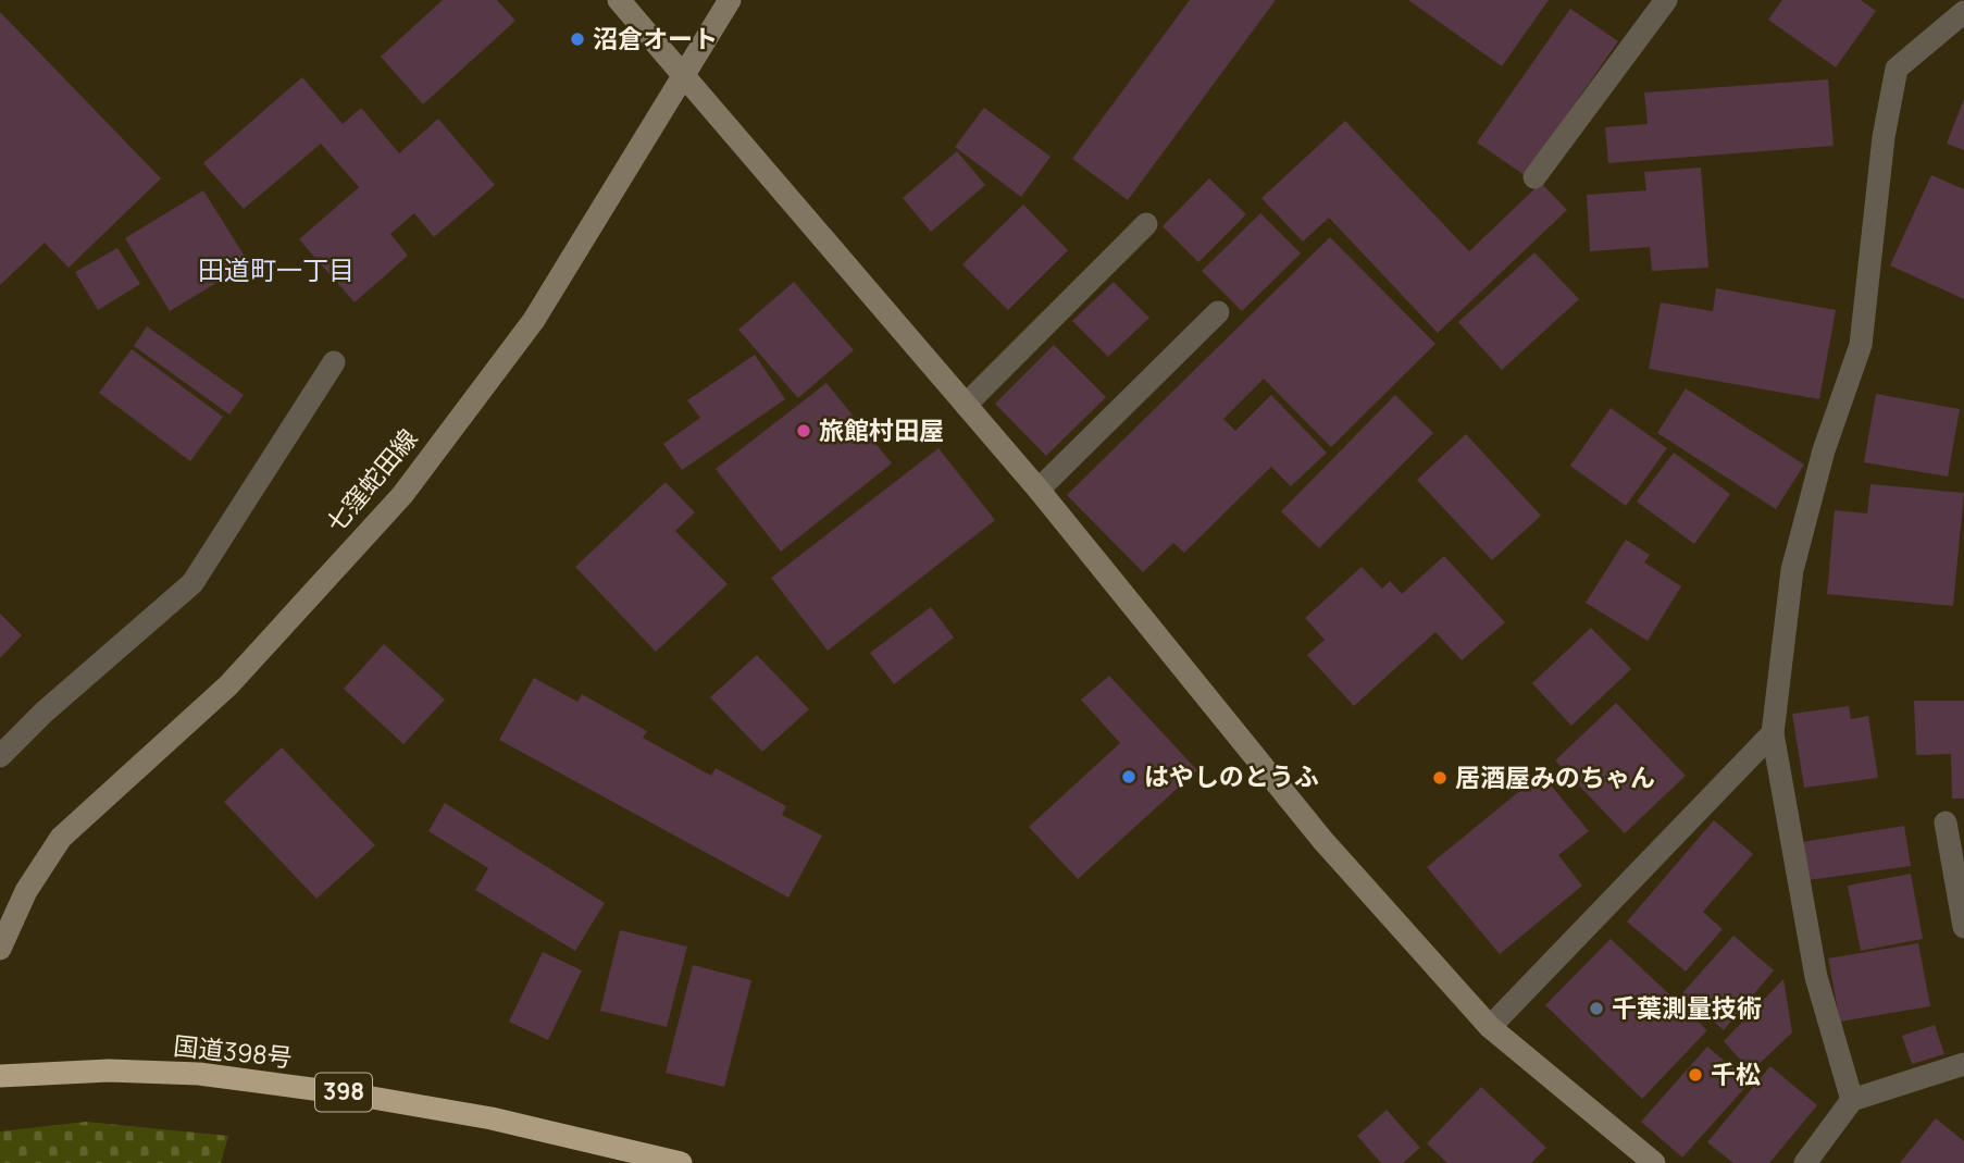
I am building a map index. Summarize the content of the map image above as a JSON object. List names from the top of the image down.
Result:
{
  "streets": {
    "highway": ["国道398号", "398"],
    "street": ["七窪蛇田線"]
  },
  "districts": ["田道町一丁目"],
  "places": [
    "沼倉オート",
    "旅館村田屋",
    "はやしのとうふ",
    "居酒屋みのちゃん",
    "千葉測量技術",
    "千松"
  ]
}
